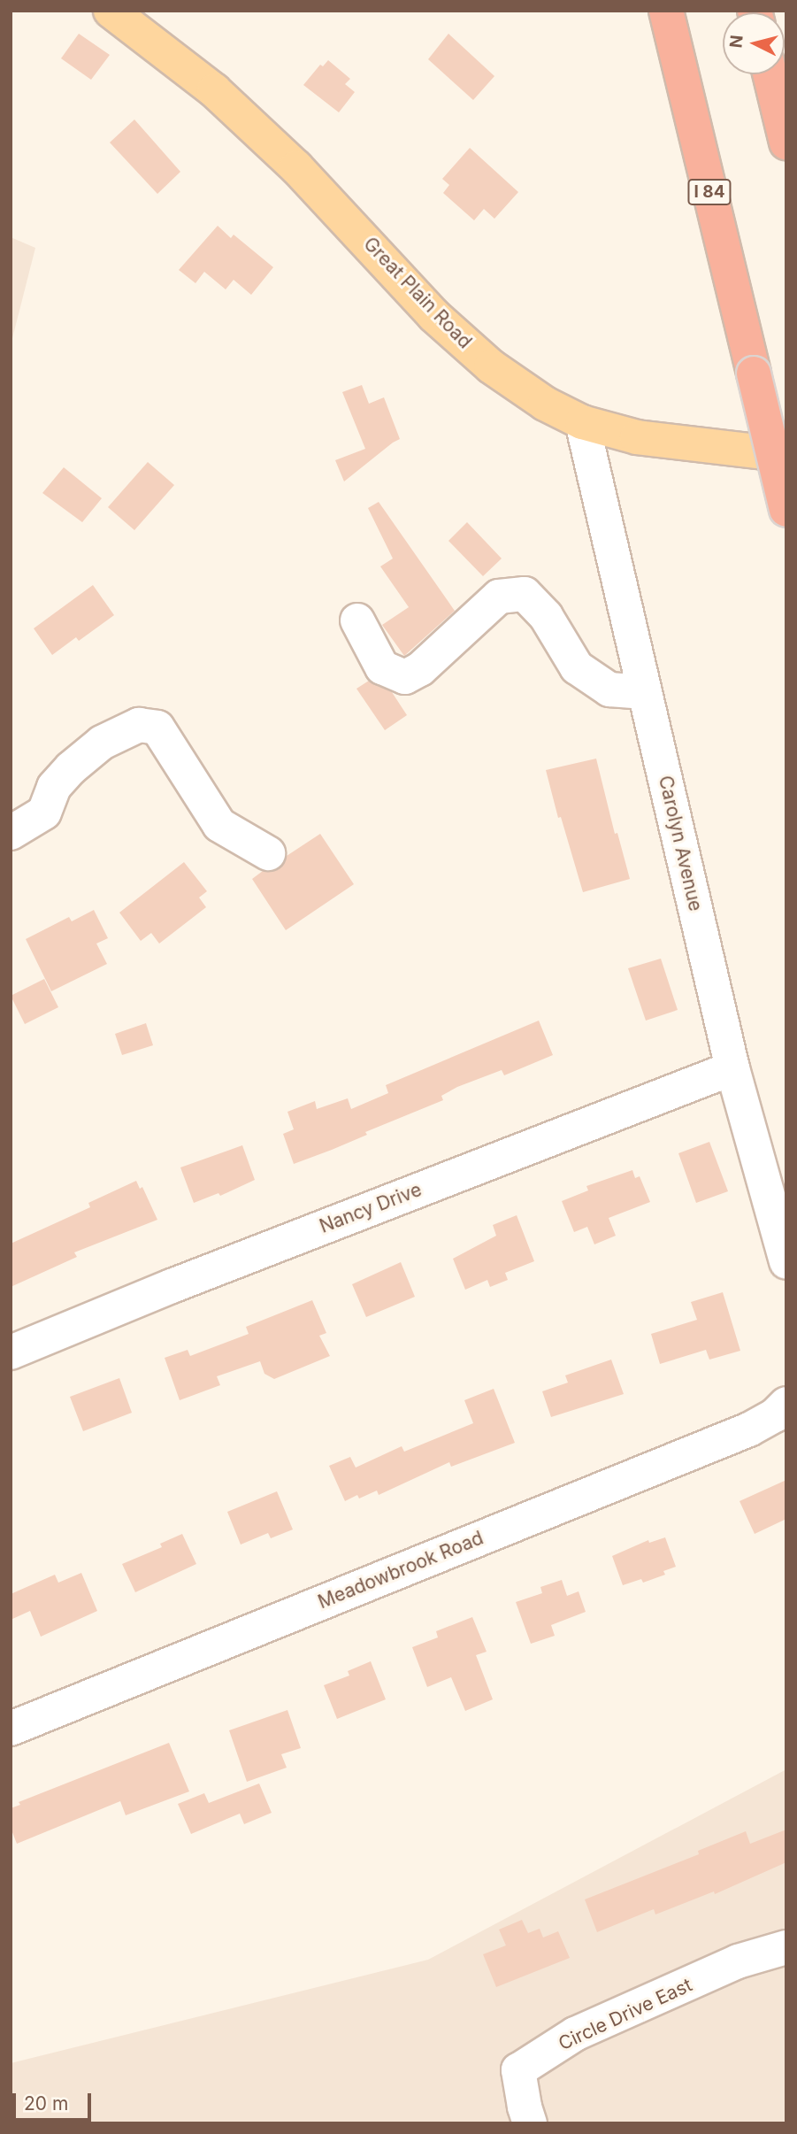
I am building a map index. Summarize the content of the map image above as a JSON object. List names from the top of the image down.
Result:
{
  "streets": {
    "highway": ["I 84"],
    "main road": ["Great Plain Road"],
    "street": [
      "Carolyn Avenue",
      "Nancy Drive",
      "Meadowbrook Road",
      "Circle Drive East"
    ]
  },
  "crossings": [
    ["Great Plain Road", "Carolyn Avenue"],
    ["Carolyn Avenue", "Nancy Drive"]
  ],
  "scale_bar": "20 m",
  "north": "left"
}
